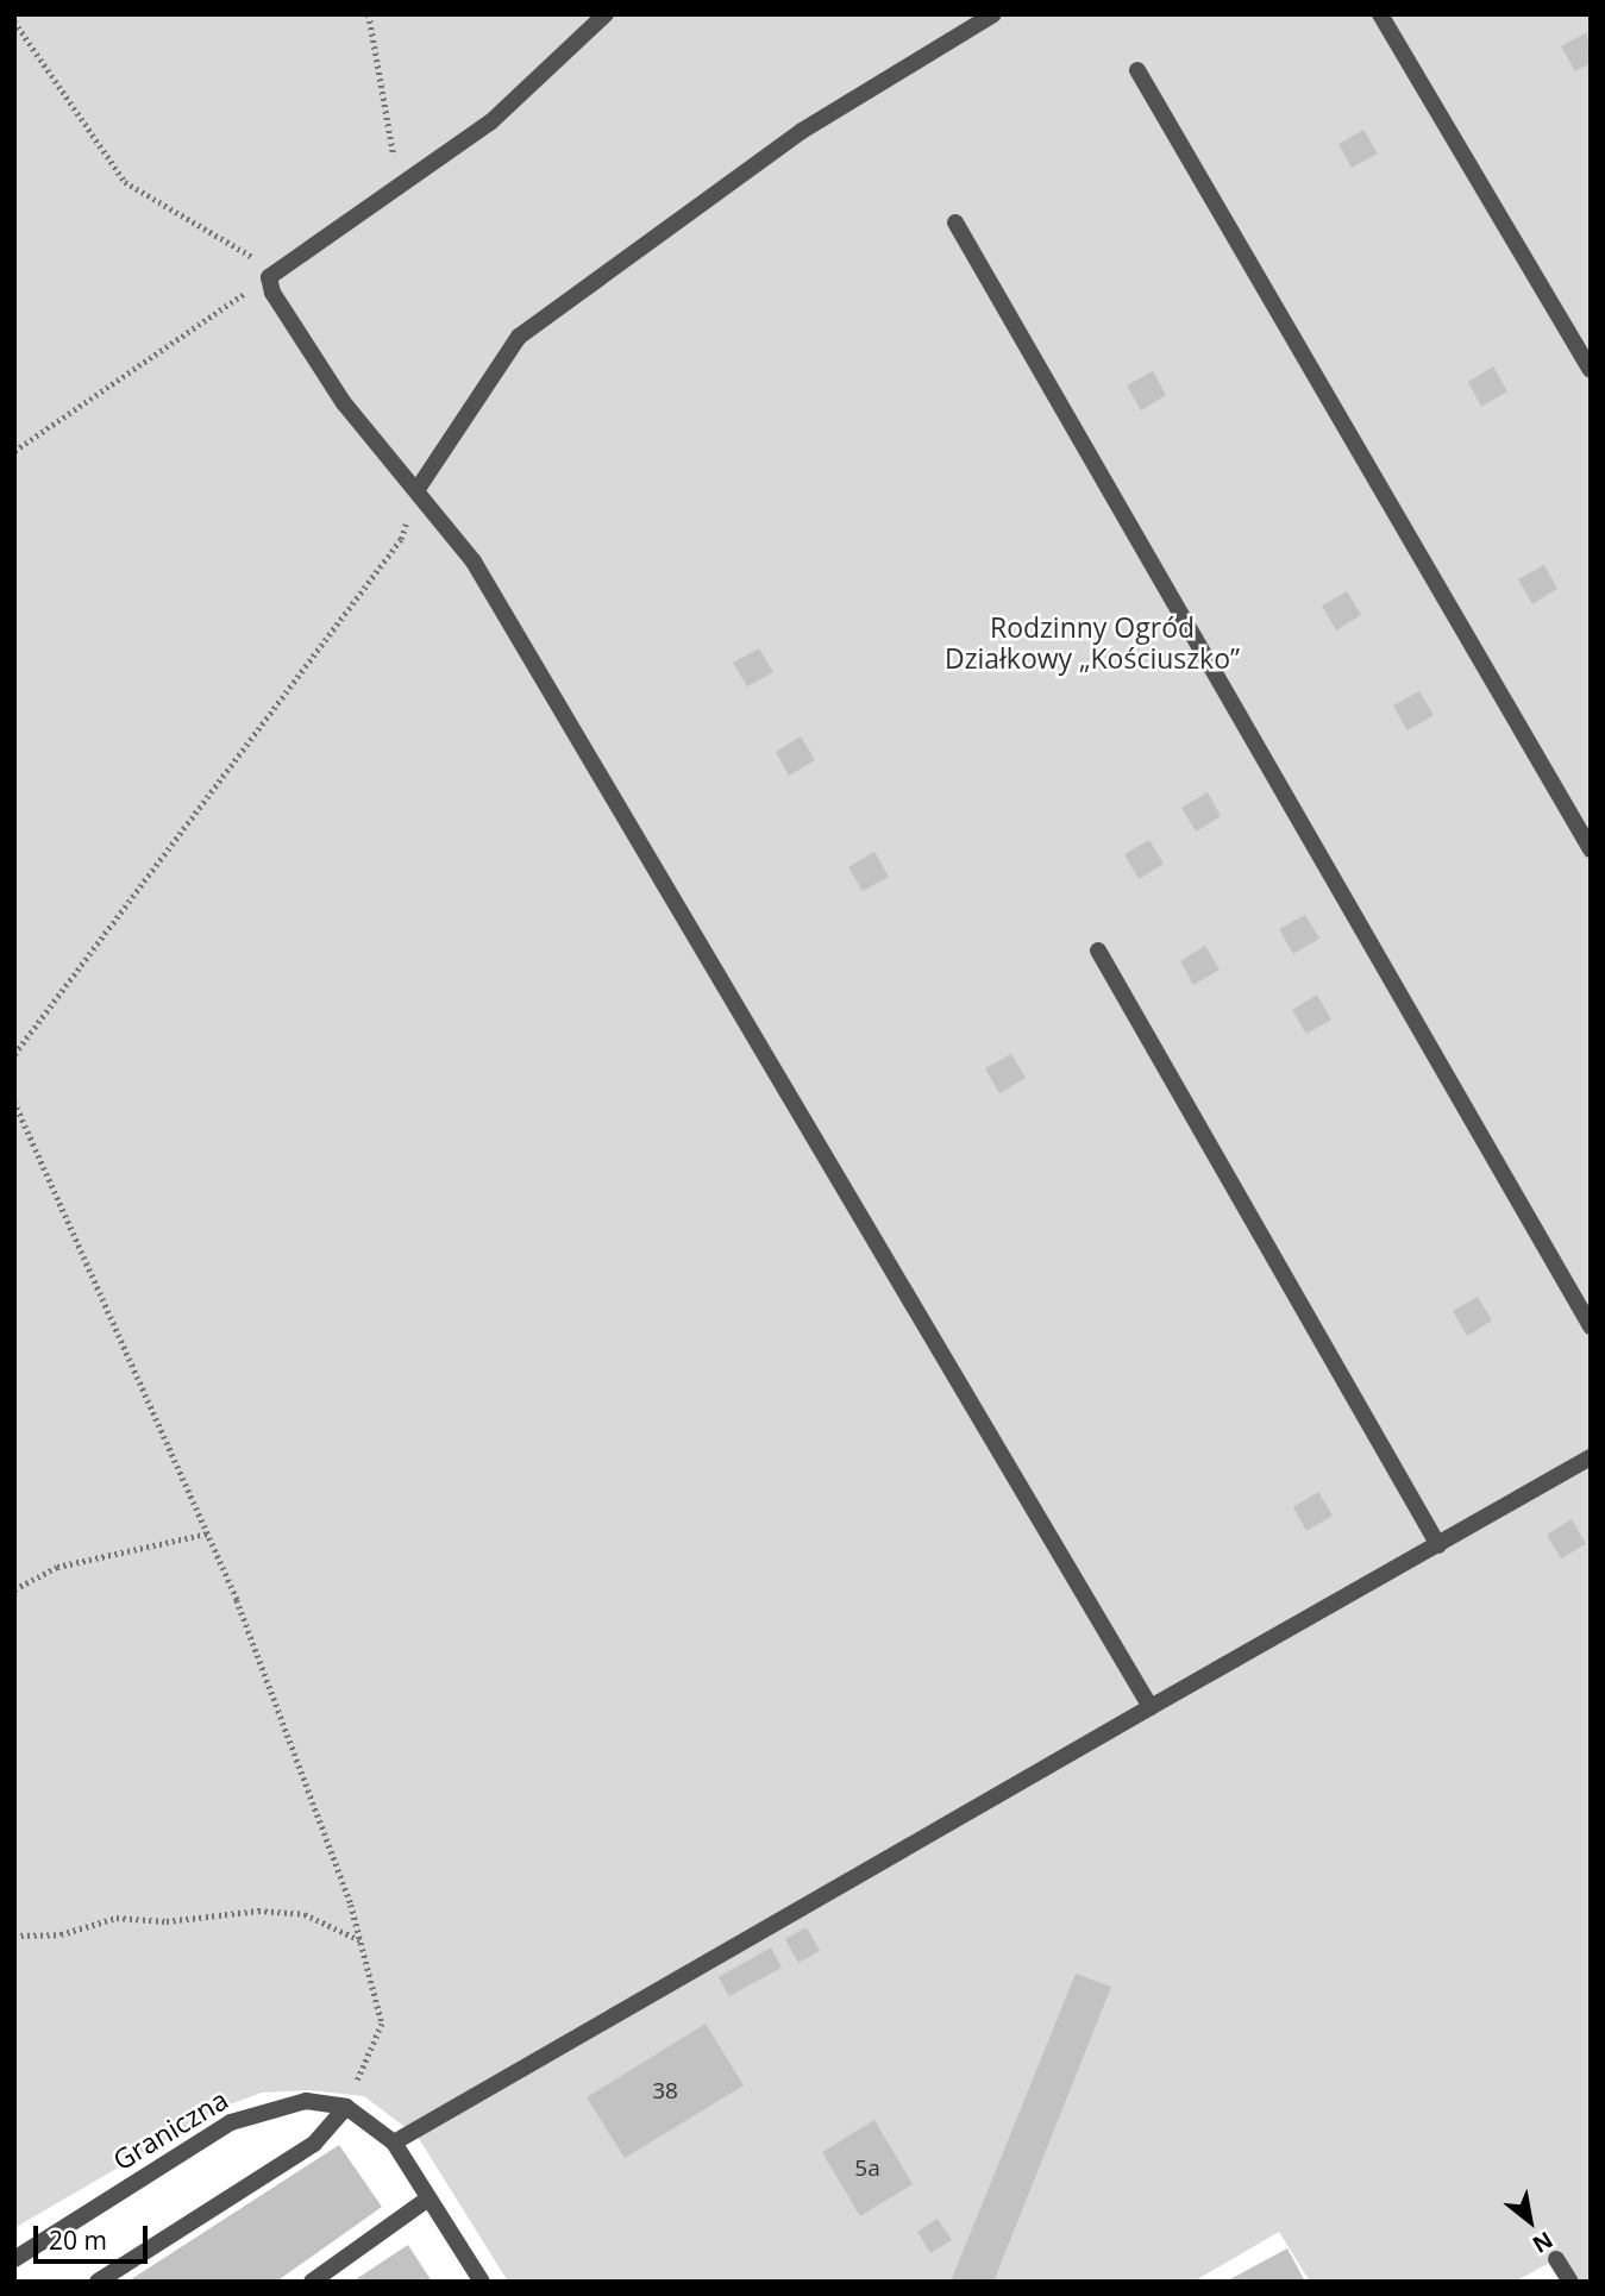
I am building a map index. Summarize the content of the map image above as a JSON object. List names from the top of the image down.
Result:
{
  "streets": {
    "street": ["Graniczna"]
  },
  "parks": ["Rodzinny Ogród Działkowy „Kościuszko”"],
  "house_numbers": ["38", "5a"],
  "scale_bar": "20 m",
  "north": "bottom right"
}
